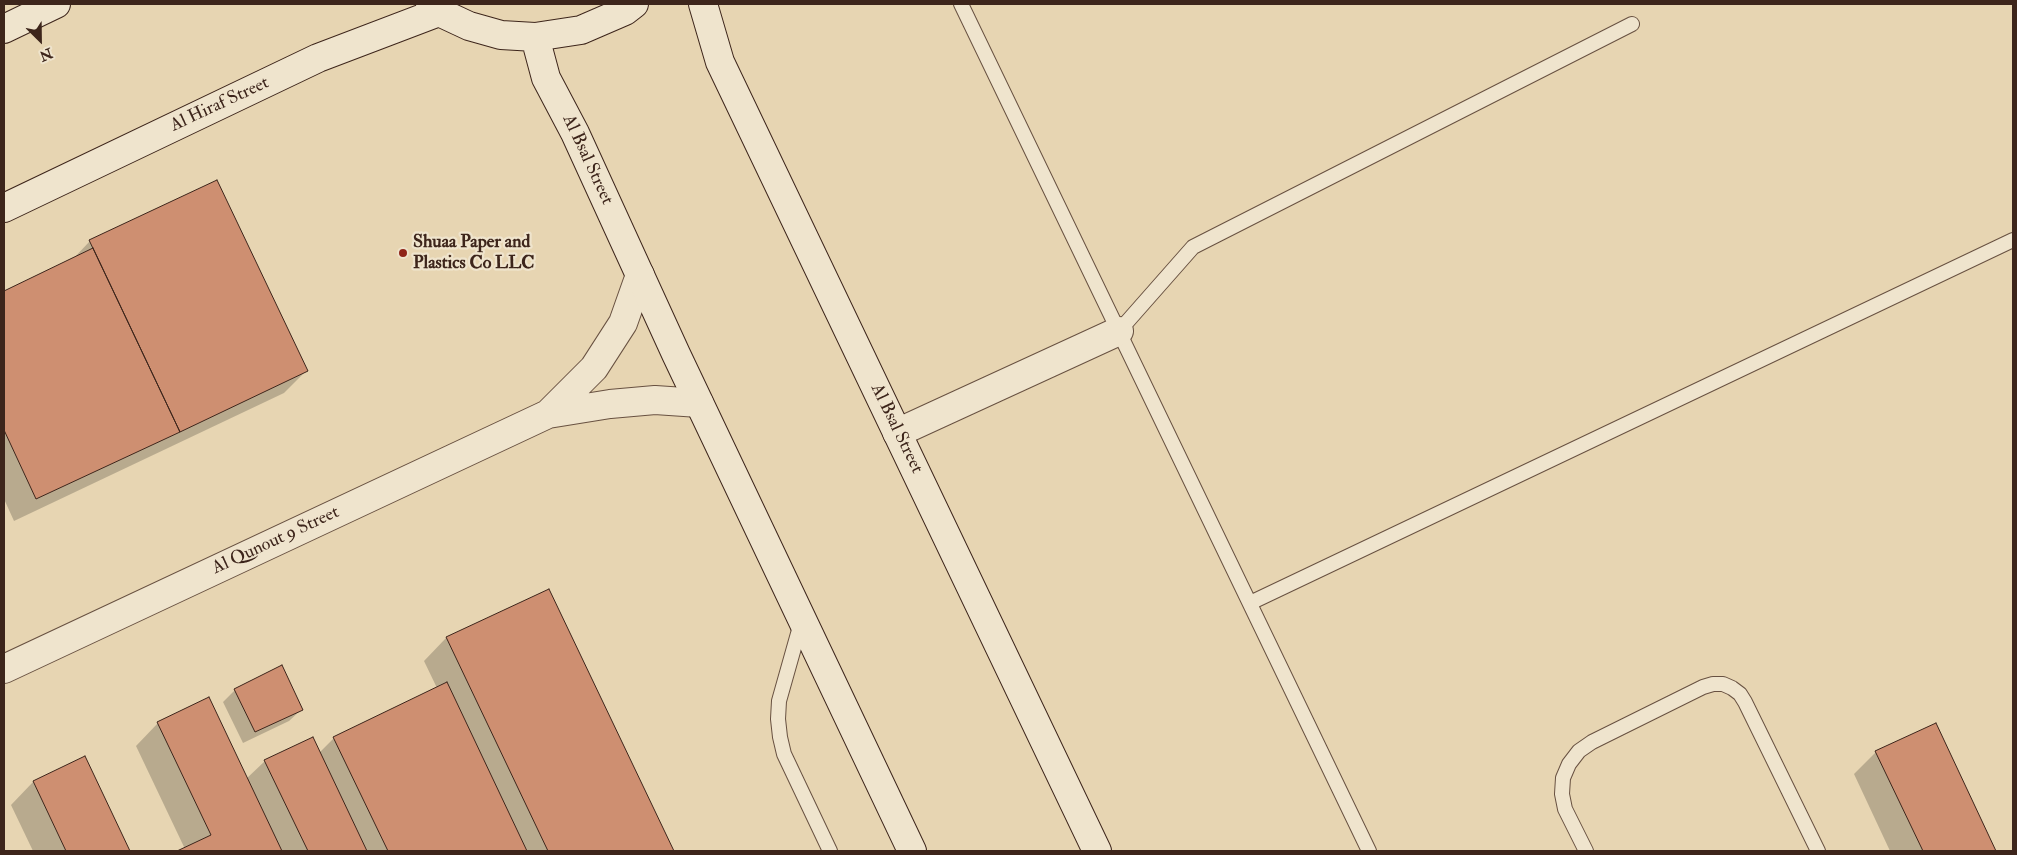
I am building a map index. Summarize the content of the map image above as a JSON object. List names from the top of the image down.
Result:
{
  "streets": {
    "street": ["Al Hiraf Street", "Al Bsal Street", "Al Qunout 9 Street"]
  },
  "crossings": [
    ["Al Bsal Street", "Al Qunout 9 Street"]
  ],
  "places": ["Shuaa Paper and Plastics Co LLC"],
  "north": "bottom right"
}
